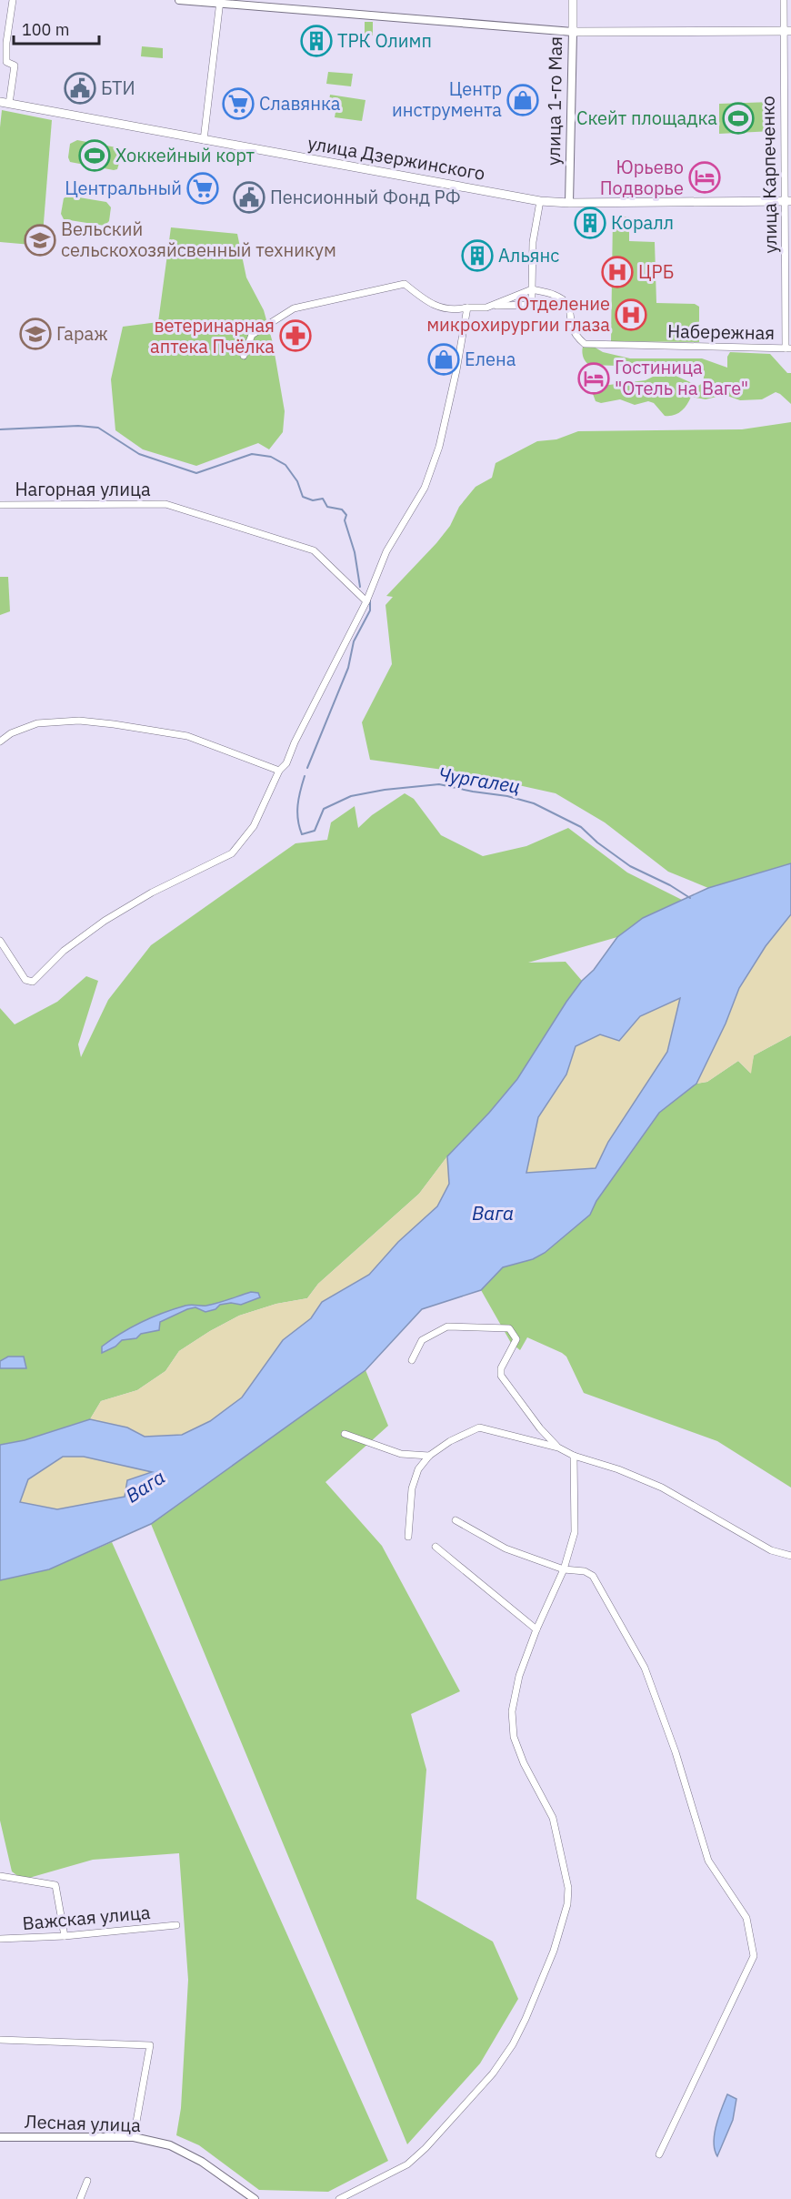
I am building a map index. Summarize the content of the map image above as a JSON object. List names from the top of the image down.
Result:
{
  "streets": {
    "main road": ["улица 1-го Мая", "улица Дзержинского"],
    "street": [
      "улица Карпеченко",
      "Набережная",
      "Нагорная улица",
      "Важская улица",
      "Лесная улица"
    ]
  },
  "crossings": [
    ["улица 1-го Мая", "улица Дзержинского"],
    ["улица Дзержинского", "улица Карпеченко"],
    ["улица Карпеченко", "Набережная"]
  ],
  "water": ["Чургалец", "Вага"],
  "places": {
    "building": ["ТРК Олимп", "Коралл", "Альянс"],
    "public building": ["БТИ", "Пенсионный Фонд РФ"],
    "shop": ["Центр инструмента", "Елена"],
    "supermarket": ["Славянка", "Центральный"],
    "sports": ["Скейт площадка", "Хоккейный корт"],
    "hotel": ["Юрьево Подворье", "Гостиница \"Отель на Ваге\""],
    "school or university": ["Вельский сельскохозяйсвенный техникум", "Гараж"],
    "hospital": ["ЦРБ", "Отделение микрохирургии глаза"],
    "pharmacy": ["ветеринарная аптека Пчёлка"]
  },
  "scale_bar": "100 m"
}
